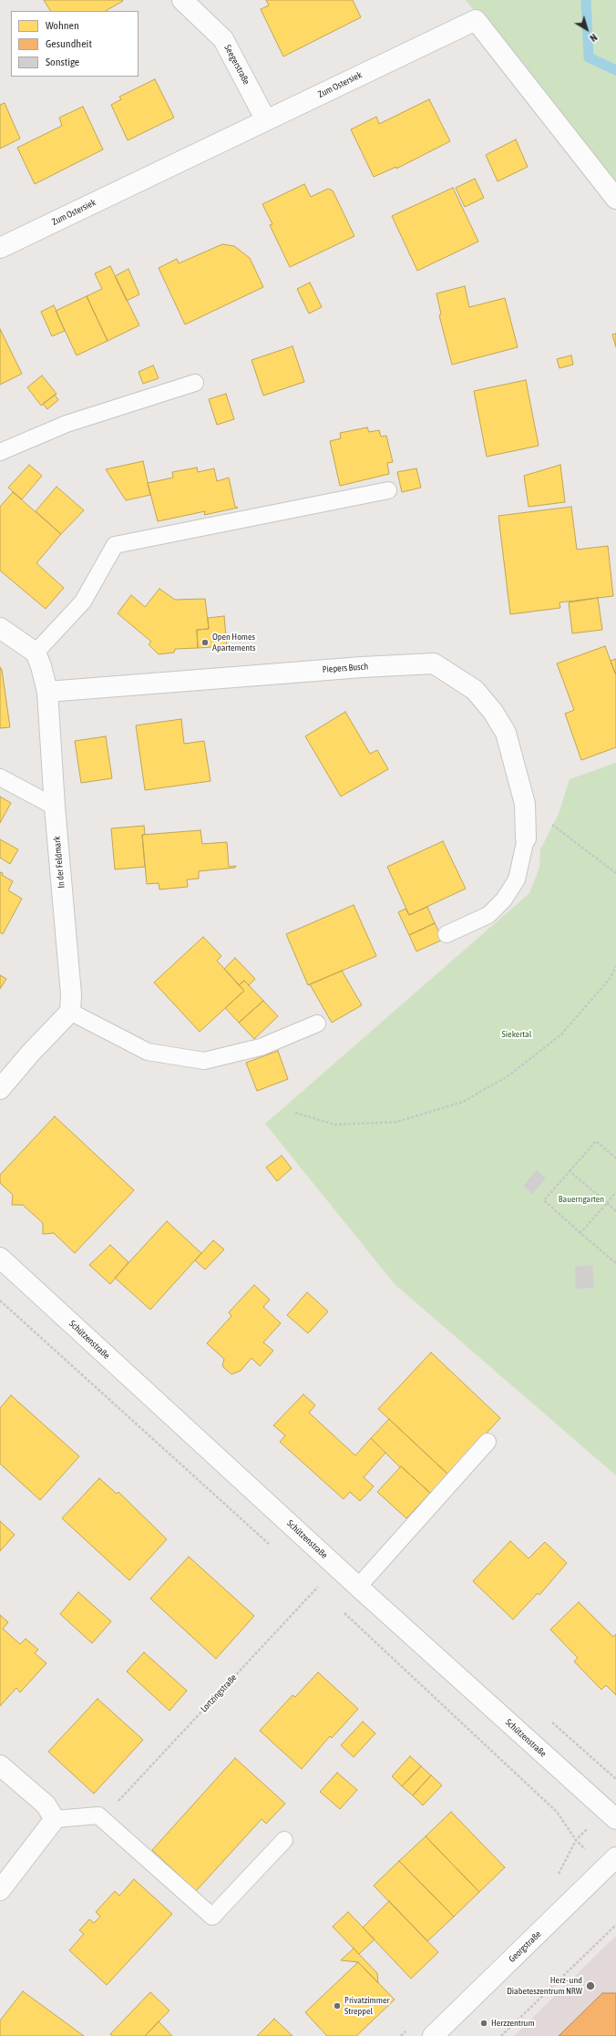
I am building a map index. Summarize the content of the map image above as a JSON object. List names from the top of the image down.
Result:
{
  "streets": {
    "street": [
      "Seegerstraße",
      "Zum Ostersiek",
      "Piepers Busch",
      "In der Feldmark",
      "Schützenstraße",
      "Georgstraße"
    ],
    "path": ["Lortzingstraße"]
  },
  "crossings": [
    ["Seegerstraße", "Zum Ostersiek"],
    ["Piepers Busch", "In der Feldmark"],
    ["Schützenstraße", "Lortzingstraße"]
  ],
  "parks": ["Siekertal", "Bauerngarten"],
  "places": [
    "Open Homes Apartements",
    "Herz- und Diabeteszentrum NRW",
    "Privatzimmer Streppel",
    "Herzzentrum"
  ],
  "legend": ["Wohnen", "Gesundheit", "Sonstige"],
  "north": "bottom right"
}
